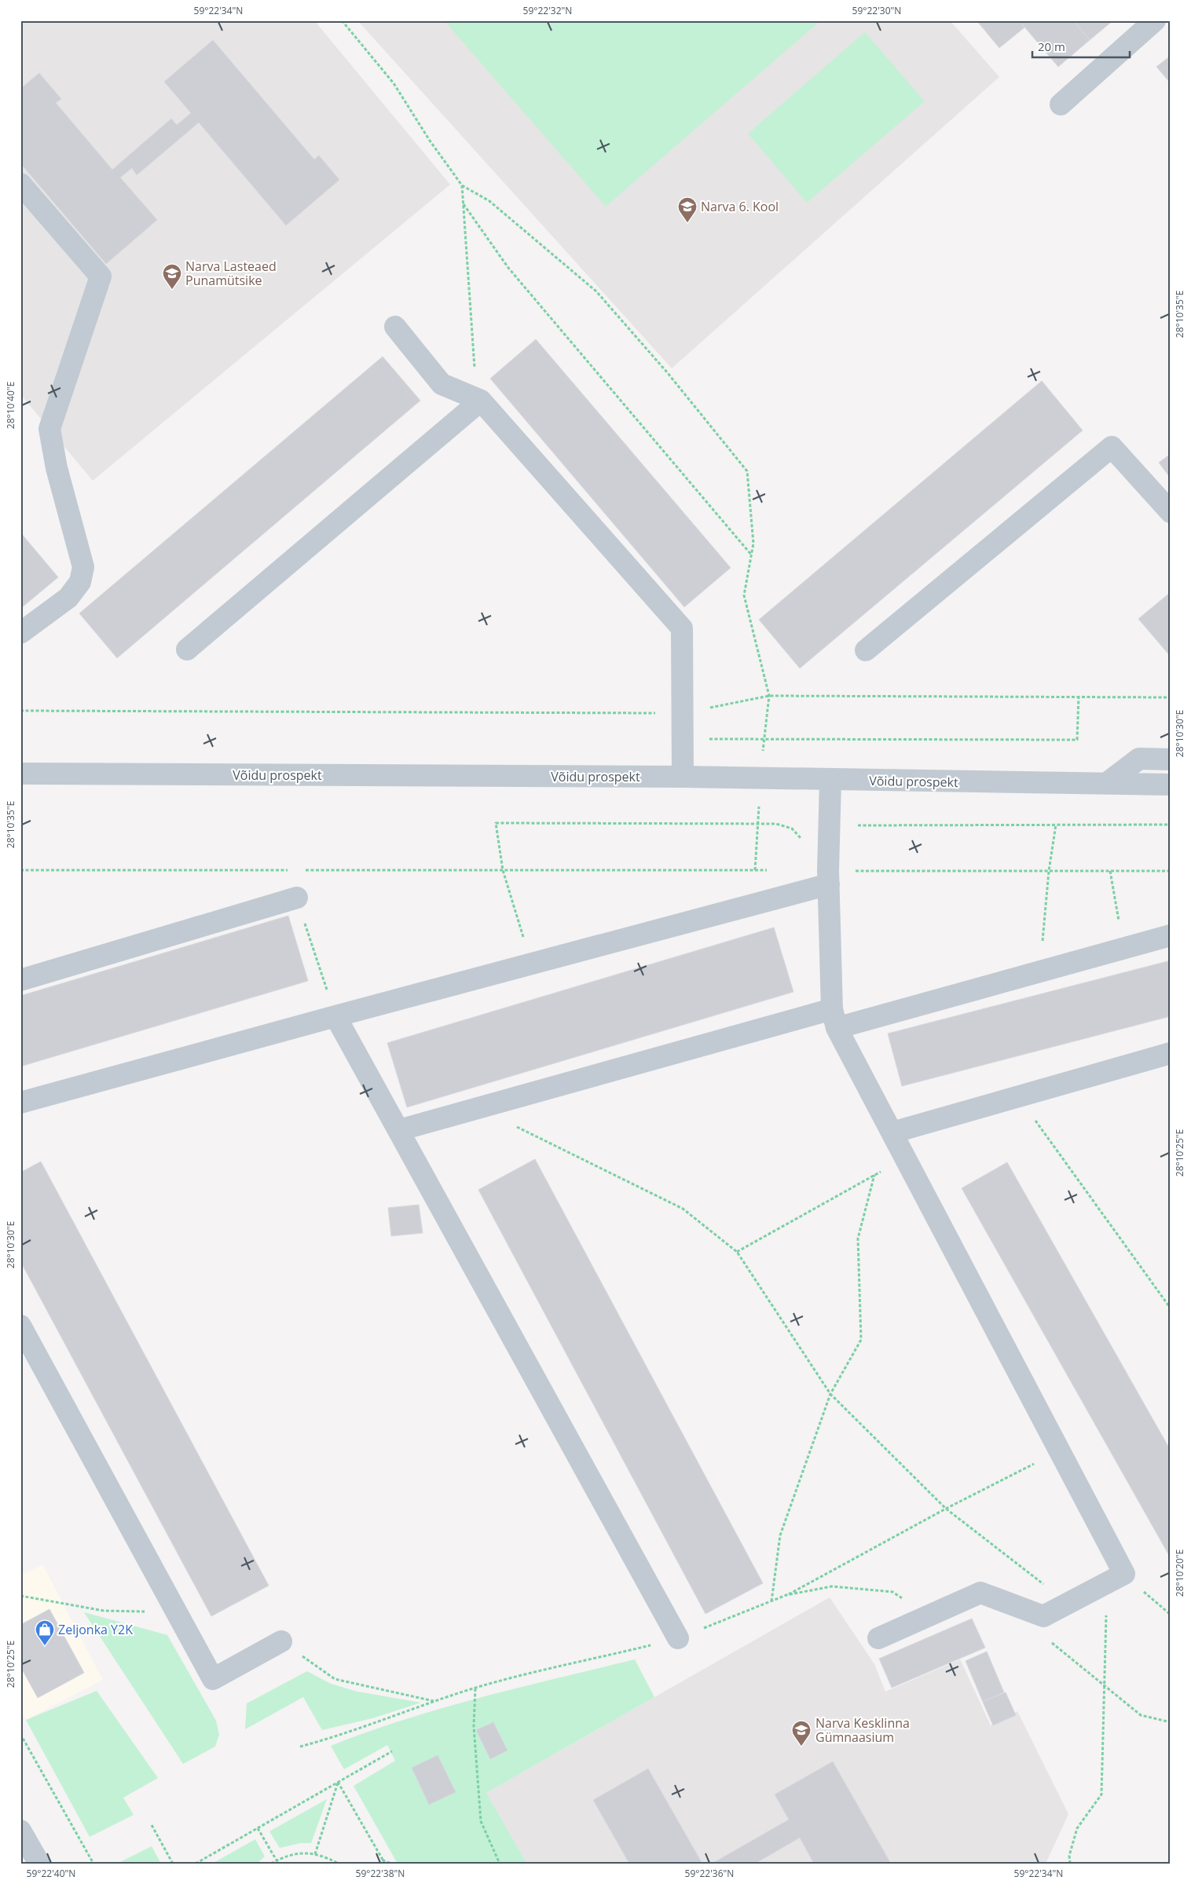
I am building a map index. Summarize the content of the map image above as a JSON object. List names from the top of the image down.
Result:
{
  "streets": {
    "street": ["Võidu prospekt"]
  },
  "places": {
    "school or university": ["Narva 6. Kool", "Narva Lasteaed Punamütsike", "Narva Kesklinna Gümnaasium"],
    "shop": ["Zeljonka Y2K"]
  },
  "scale_bar": "20 m",
  "coordinates": [
    "59°22'34\"N",
    "59°22'32\"N",
    "59°22'30\"N",
    "28°10'35\"E",
    "28°10'40\"E",
    "28°10'30\"E",
    "28°10'25\"E",
    "28°10'20\"E",
    "59°22'40\"N",
    "59°22'38\"N",
    "59°22'36\"N"
  ]
}
